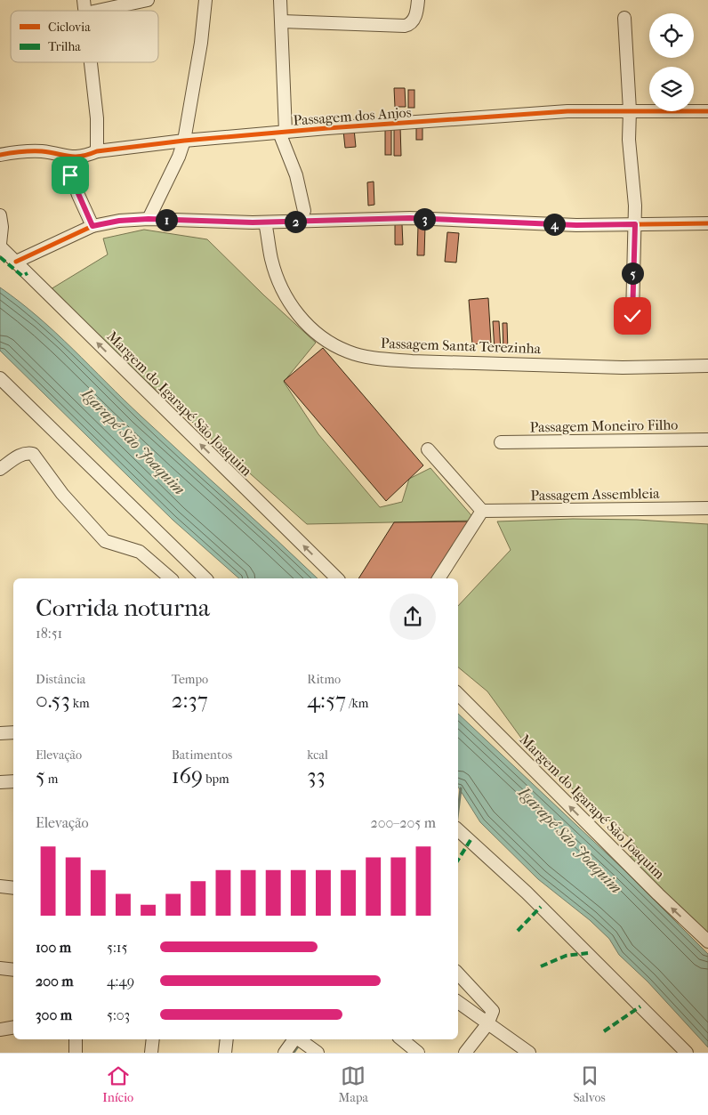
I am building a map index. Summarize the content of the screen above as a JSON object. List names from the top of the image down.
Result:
{
  "streets": {
    "street": [
      "Passagem dos Anjos",
      "Passagem Santa Terezinha",
      "Margem do Igarapé São Joaquim",
      "Passagem Moneiro Filho",
      "Passagem Assembleia"
    ]
  },
  "water": ["Igarapé São Joaquim"],
  "legend": ["Ciclovia", "Trilha"],
  "page": {
    "pins": [
      "3",
      "1",
      "2",
      "4",
      "5"
    ],
    "heading": ["Corrida noturna", "18:51"],
    "stats": [
      ["Distância", "0.53 km"],
      ["Tempo", "2:37"],
      ["Ritmo", "4:57 /km"],
      ["Elevação", "5 m"],
      ["Batimentos", "169 bpm"],
      ["kcal", "33"]
    ],
    "chart": ["Elevação", "200–205 m"],
    "list": [
      {
        "name": "100 m",
        "note": "5:15"
      },
      {
        "name": "200 m",
        "note": "4:49"
      },
      {
        "name": "300 m",
        "note": "5:03"
      }
    ],
    "tabs": ["Início", "Mapa", "Salvos"]
  }
}
